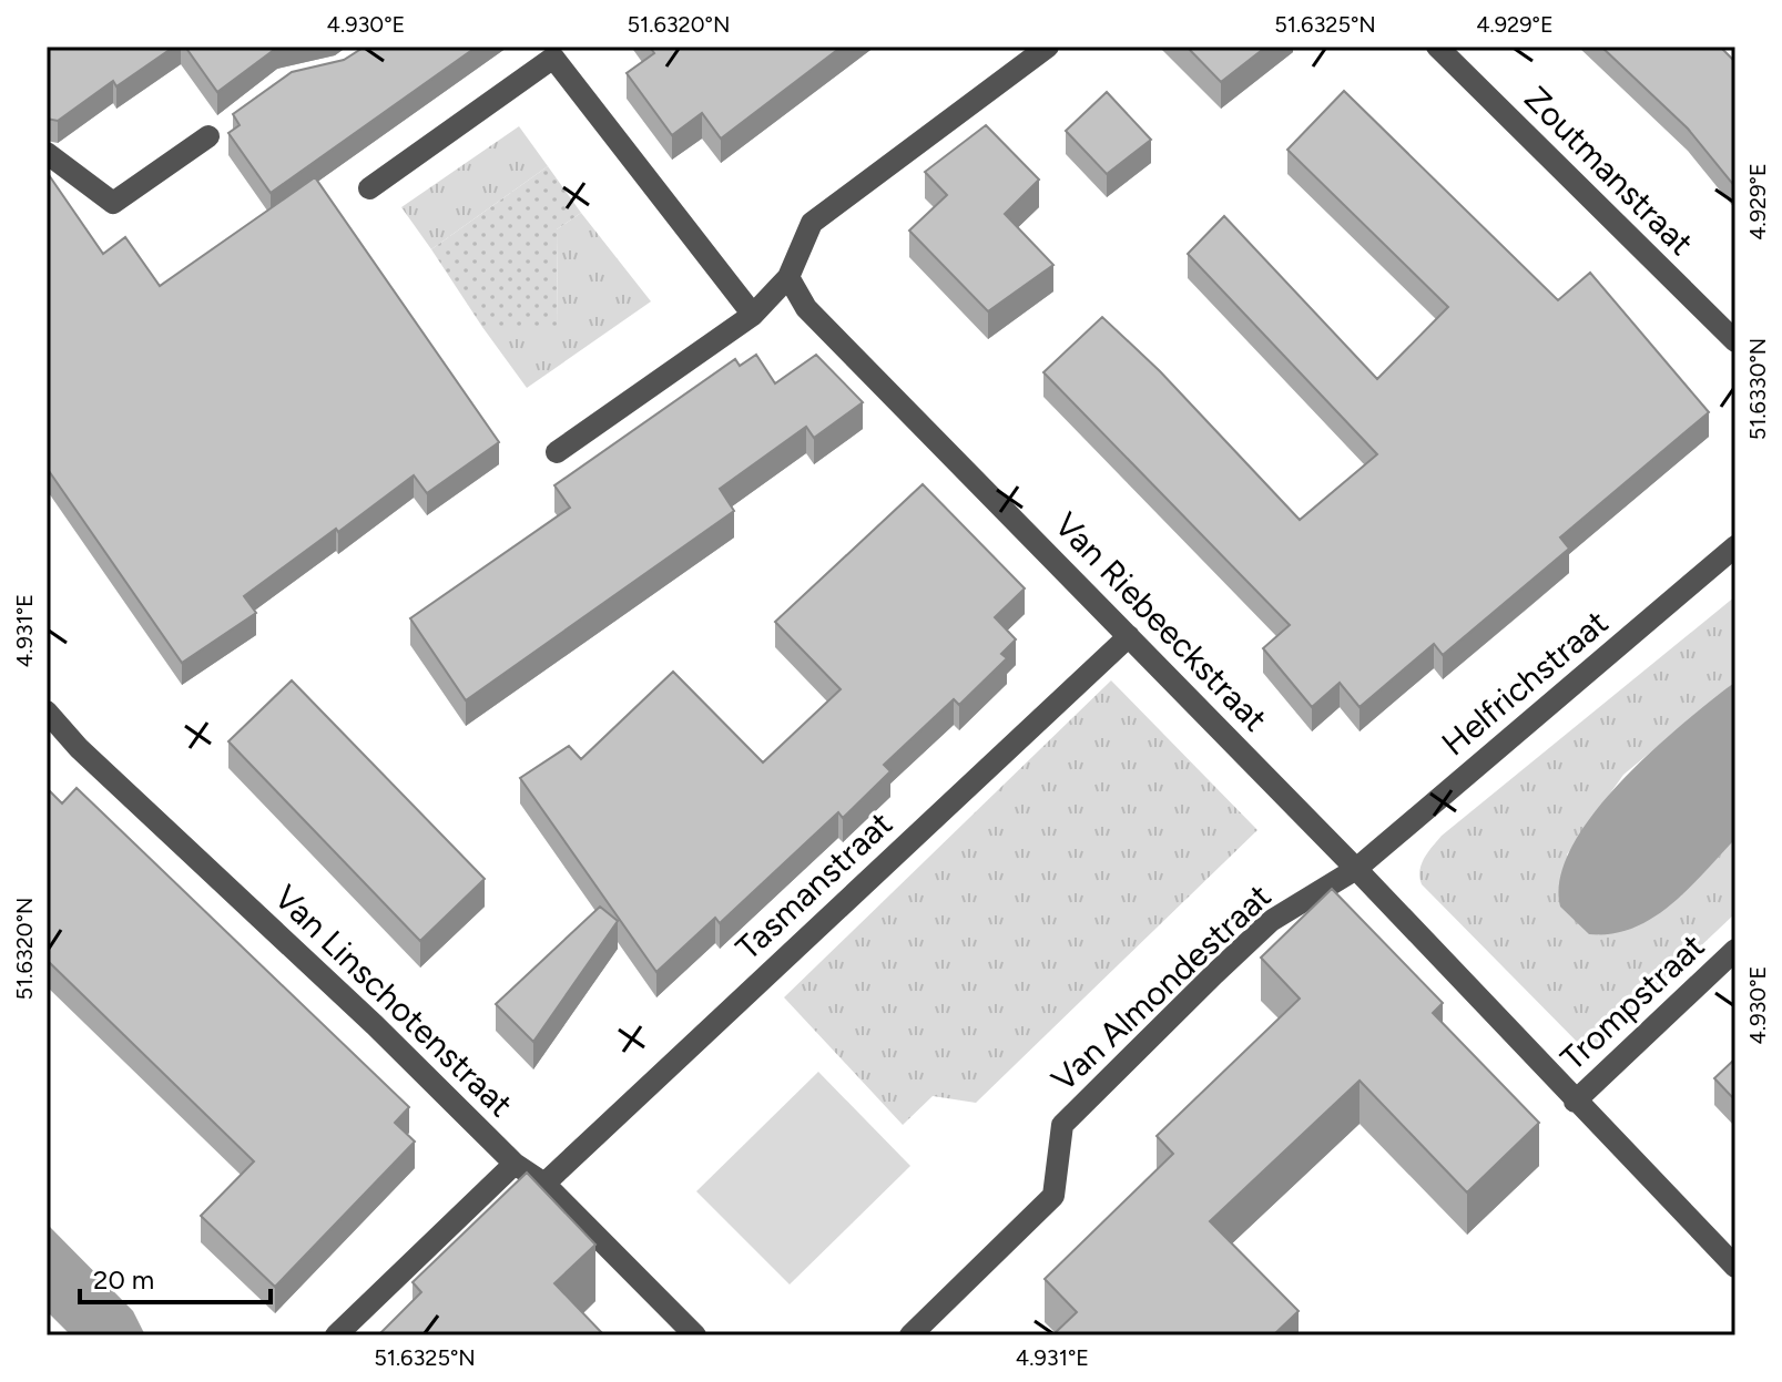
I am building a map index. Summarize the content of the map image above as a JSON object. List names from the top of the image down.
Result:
{
  "streets": {
    "street": [
      "Zoutmanstraat",
      "Van Riebeeckstraat",
      "Helfrichstraat",
      "Tasmanstraat",
      "Van Almondestraat",
      "Van Linschotenstraat",
      "Trompstraat"
    ]
  },
  "crossings": [
    ["Van Riebeeckstraat", "Helfrichstraat"],
    ["Van Riebeeckstraat", "Tasmanstraat"],
    ["Van Riebeeckstraat", "Van Almondestraat"],
    ["Van Riebeeckstraat", "Trompstraat"],
    ["Helfrichstraat", "Van Almondestraat"],
    ["Tasmanstraat", "Van Linschotenstraat"]
  ],
  "scale_bar": "20 m",
  "coordinates": [
    "4.930°E",
    "51.6320°N",
    "51.6325°N",
    "4.929°E",
    "51.6330°N",
    "4.931°E"
  ]
}
